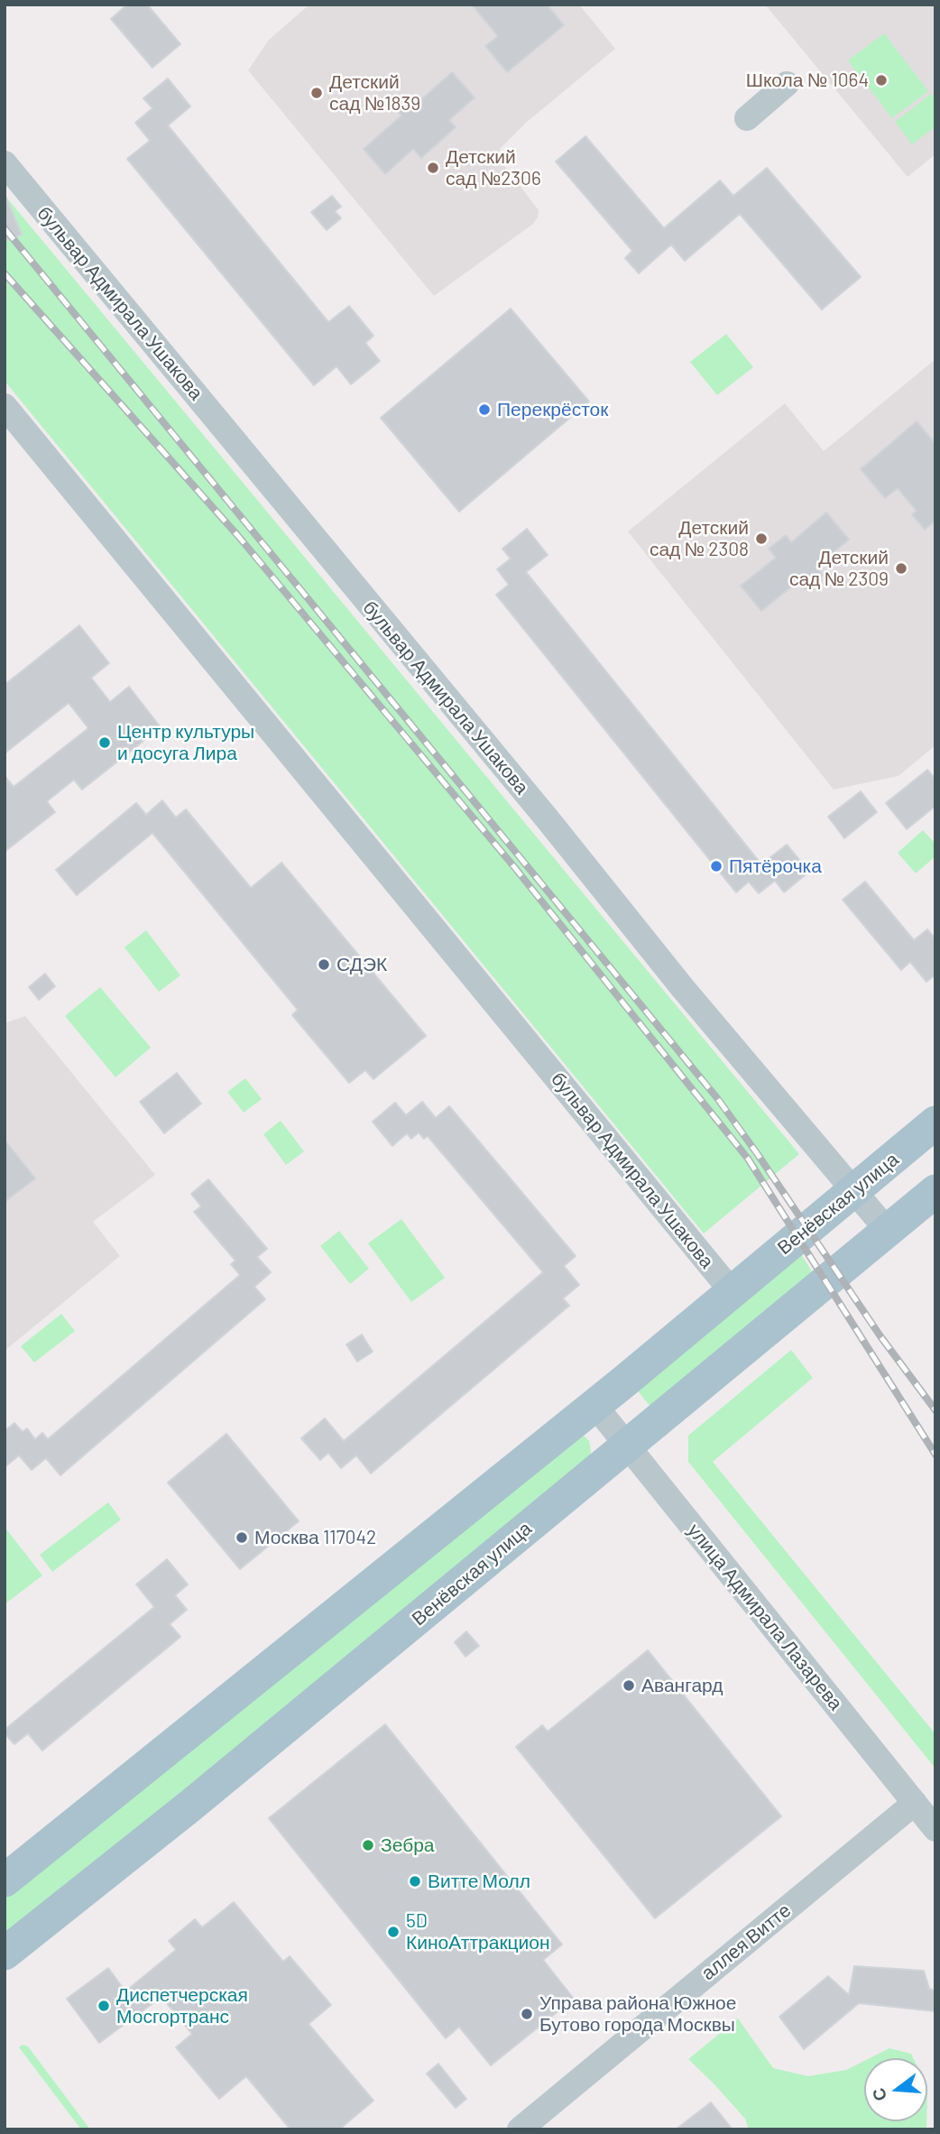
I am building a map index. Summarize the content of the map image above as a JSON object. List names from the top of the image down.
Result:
{
  "streets": {
    "main road": ["Венёвская улица"],
    "street": ["бульвар Адмирала Ушакова", "улица Адмирала Лазарева", "аллея Витте"]
  },
  "crossings": [
    ["бульвар Адмирала Ушакова", "Венёвская улица"],
    ["Венёвская улица", "улица Адмирала Лазарева"],
    ["улица Адмирала Лазарева", "аллея Витте"]
  ],
  "places": [
    "Школа № 1064",
    "Детский сад №1839",
    "Детский сад №2306",
    "Перекрёсток",
    "Детский сад № 2308",
    "Детский сад № 2309",
    "Центр культуры и досуга Лира",
    "Пятёрочка",
    "СДЭК",
    "Москва 117042",
    "Авангард",
    "Зебра",
    "Витте Молл",
    "5D КиноАттракцион",
    "Диспетчерская Мосгортранс",
    "Управа района Южное Бутово города Москвы"
  ],
  "north": "left"
}
